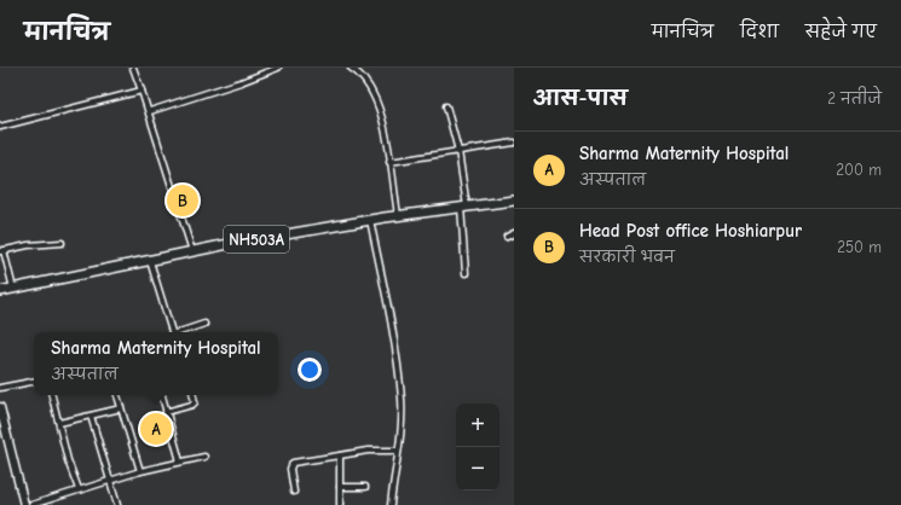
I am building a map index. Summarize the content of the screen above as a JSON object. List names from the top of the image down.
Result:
{
  "streets": {
    "highway": ["NH503A"]
  },
  "page": {
    "header": "मानचित्र",
    "nav": ["मानचित्र", "दिशा", "सहेजे गए"],
    "heading": ["आस-पास", "2 नतीजे"],
    "list": [
      {
        "mark": "A",
        "name": "Sharma Maternity Hospital",
        "note": "अस्पताल",
        "value": "200 m"
      },
      {
        "mark": "B",
        "name": "Head Post office Hoshiarpur",
        "note": "सरकारी भवन",
        "value": "250 m"
      }
    ],
    "pins": ["B", "A"],
    "popup": ["Sharma Maternity Hospital", "अस्पताल"],
    "map_buttons": ["+", "−"]
  }
}
